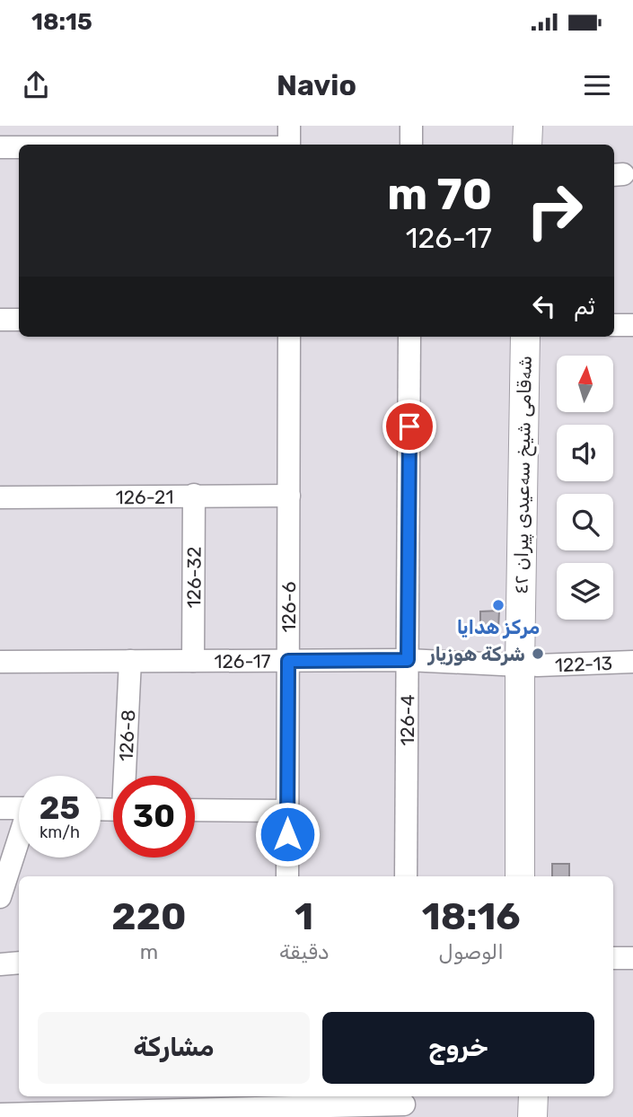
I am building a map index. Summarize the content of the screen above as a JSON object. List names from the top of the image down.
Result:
{
  "streets": {
    "main road": ["شەقامی شیخ سەعیدی پیران ٤٢"],
    "street": [
      "126-21",
      "126-32",
      "126-6",
      "126-17",
      "122-13",
      "126-4",
      "126-8"
    ]
  },
  "crossings": [
    ["شەقامی شیخ سەعیدی پیران ٤٢", "126-17"],
    ["شەقامی شیخ سەعیدی پیران ٤٢", "122-13"],
    ["126-21", "126-32"],
    ["126-21", "126-6"],
    ["126-32", "126-17"],
    ["126-6", "126-17"],
    ["126-17", "122-13"],
    ["126-17", "126-4"],
    ["126-17", "126-8"]
  ],
  "places": ["مركز هدايا", "شرکة هوزیار"],
  "north": "top",
  "page": {
    "status": "18:15",
    "header": "Navio",
    "turn": ["70 m", "126-17"],
    "then": "ثم",
    "speed": "25 km/h",
    "limit": "30",
    "eta": [
      "18:16",
      "الوصول",
      "1",
      "دقيقة",
      "220",
      "m"
    ],
    "buttons": ["خروج", "مشاركة"]
  }
}
